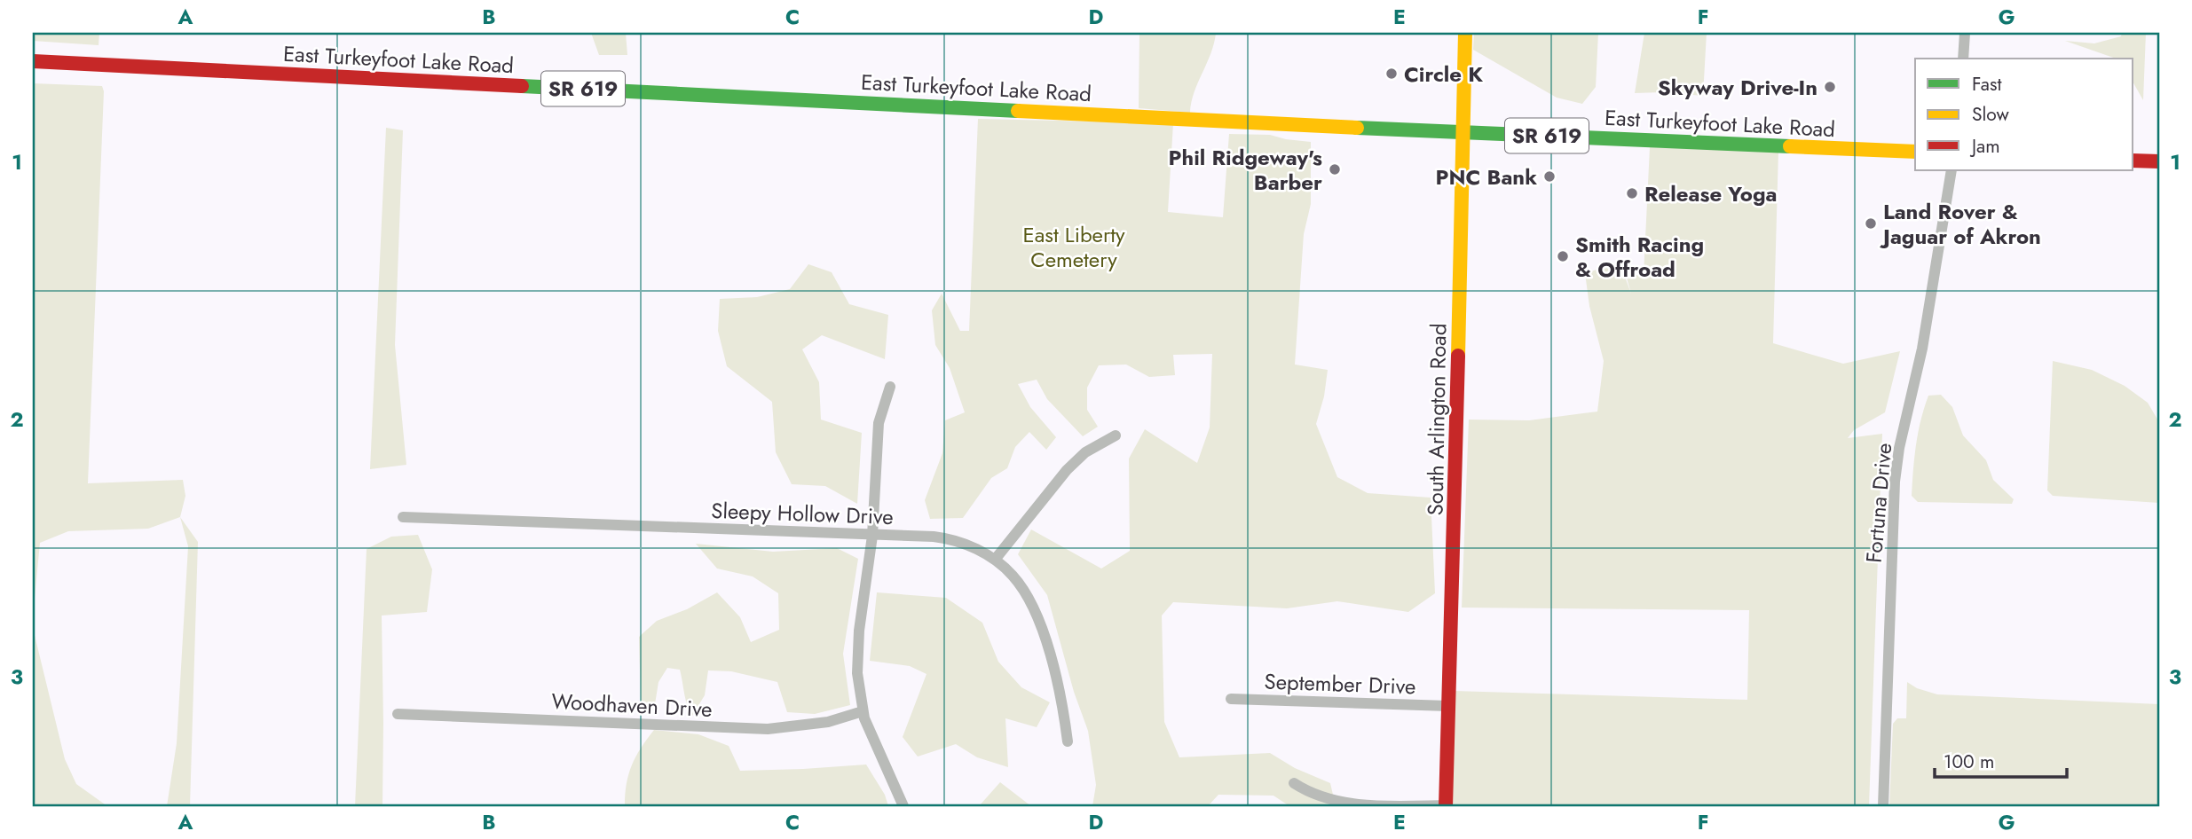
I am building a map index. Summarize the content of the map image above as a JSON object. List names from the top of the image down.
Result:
{
  "streets": {
    "main road": ["East Turkeyfoot Lake Road", "SR 619", "South Arlington Road"],
    "street": [
      "Fortuna Drive",
      "Sleepy Hollow Drive",
      "September Drive",
      "Woodhaven Drive"
    ]
  },
  "crossings": [
    ["East Turkeyfoot Lake Road", "South Arlington Road"],
    ["South Arlington Road", "September Drive"]
  ],
  "parks": ["East Liberty Cemetery"],
  "places": [
    "Circle K",
    "Skyway Drive-In",
    "Phil Ridgeway's Barber",
    "PNC Bank",
    "Release Yoga",
    "Land Rover & Jaguar of Akron",
    "Smith Racing & Offroad"
  ],
  "legend": ["Fast", "Slow", "Jam"],
  "scale_bar": "100 m",
  "grid": {
    "columns": [
      "A",
      "B",
      "C",
      "D",
      "E",
      "F",
      "G"
    ],
    "rows": ["1", "2", "3"]
  }
}
